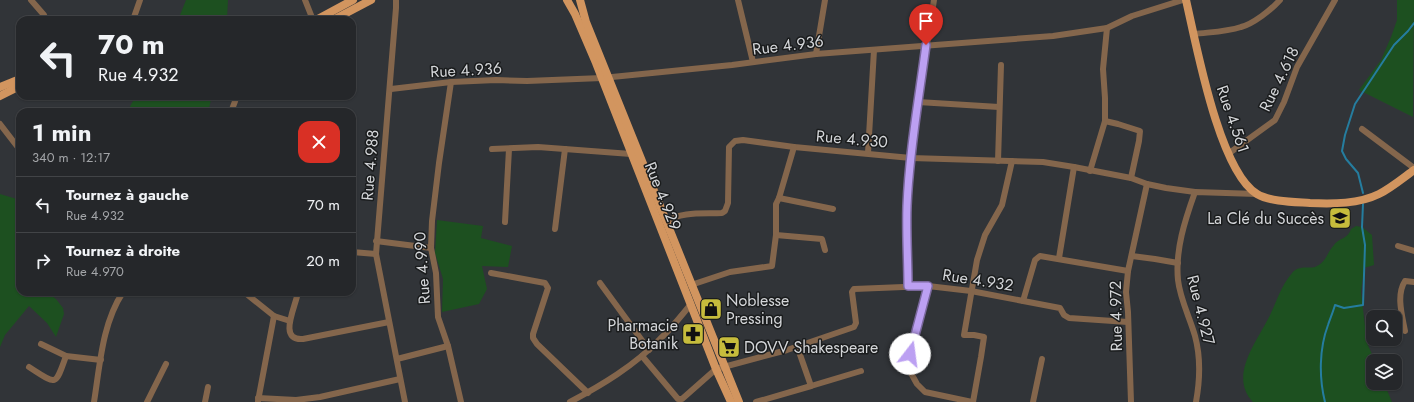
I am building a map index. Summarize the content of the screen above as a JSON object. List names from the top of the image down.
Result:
{
  "streets": {
    "main road": ["Rue 4.561", "Rue 4.929"],
    "street": [
      "Rue 4.936",
      "Rue 4.618",
      "Rue 4.930",
      "Rue 4.988",
      "Rue 4.990",
      "Rue 4.932",
      "Rue 4.927",
      "Rue 4.972"
    ]
  },
  "crossings": [
    ["Rue 4.936", "Rue 4.561"],
    ["Rue 4.936", "Rue 4.988"],
    ["Rue 4.936", "Rue 4.929"],
    ["Rue 4.936", "Rue 4.990"],
    ["Rue 4.618", "Rue 4.561"],
    ["Rue 4.930", "Rue 4.929"],
    ["Rue 4.930", "Rue 4.927"],
    ["Rue 4.930", "Rue 4.972"],
    ["Rue 4.929", "Rue 4.932"],
    ["Rue 4.932", "Rue 4.972"]
  ],
  "places": {
    "school or university": ["La Clé du Succès"],
    "shop": ["Noblesse Pressing"],
    "pharmacy": ["Pharmacie Botanik"],
    "supermarket": ["DOVV Shakespeare"]
  },
  "page": {
    "turn": ["70 m", "Rue 4.932"],
    "heading": ["1 min", "340 m · 12:17"],
    "list": [
      {
        "name": "Tournez à gauche",
        "note": "Rue 4.932",
        "value": "70 m"
      },
      {
        "name": "Tournez à droite",
        "note": "Rue 4.970",
        "value": "20 m"
      }
    ]
  }
}
